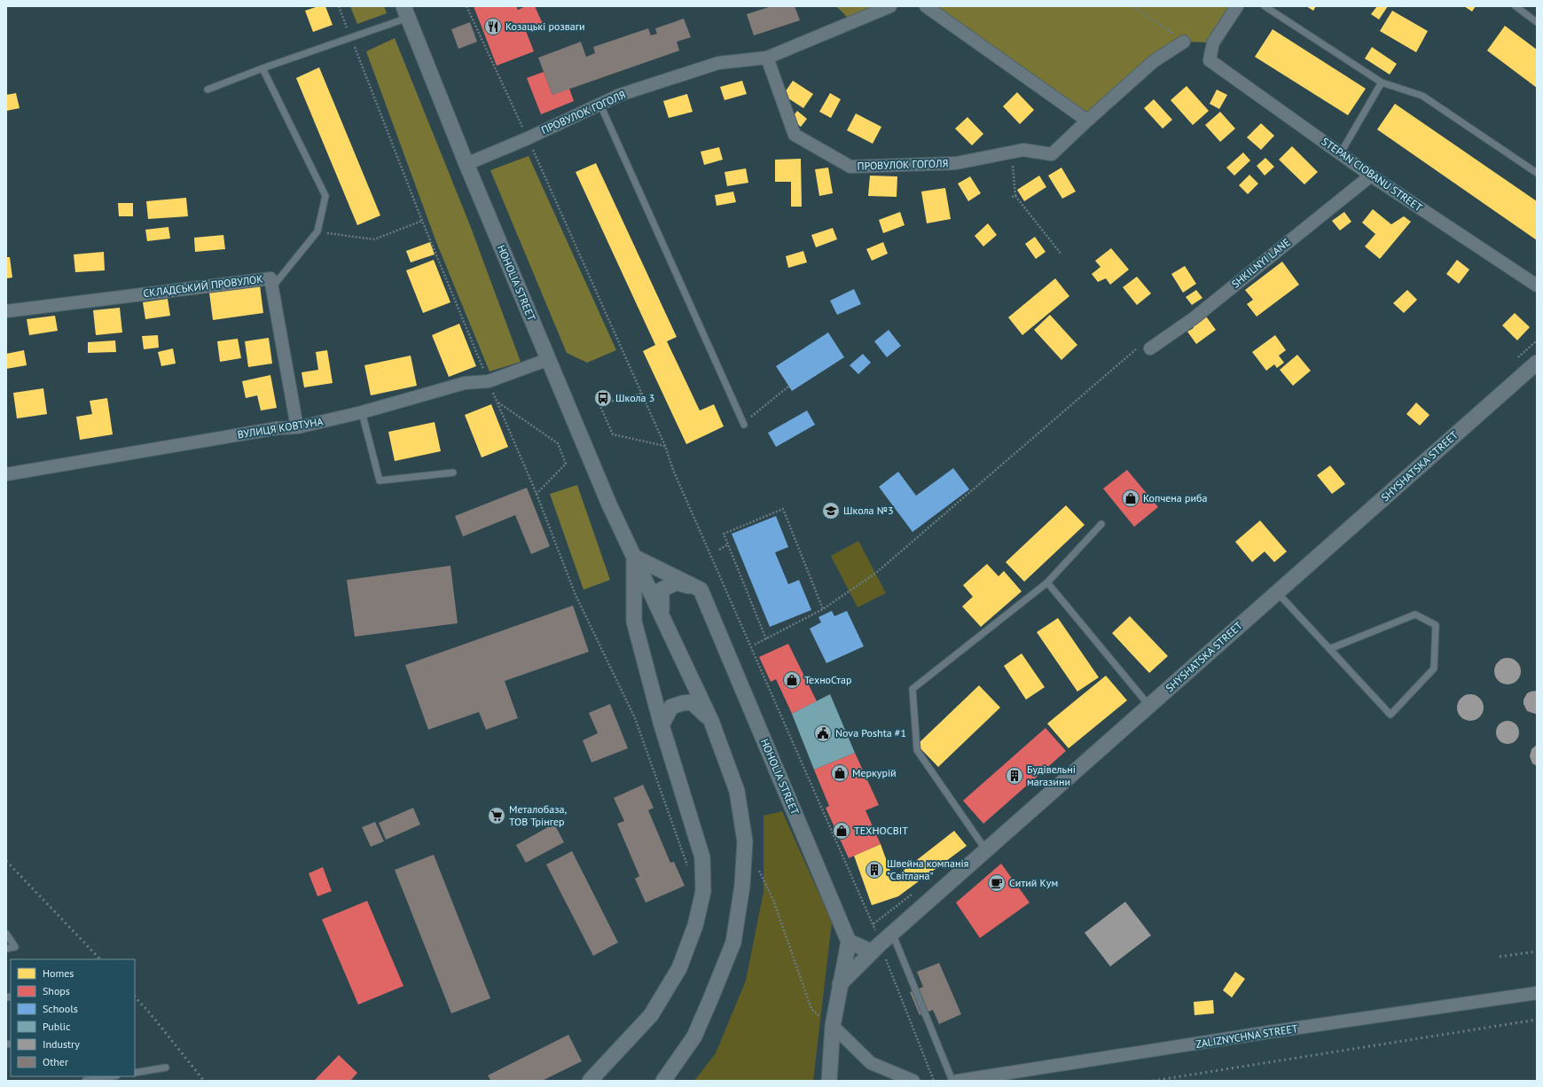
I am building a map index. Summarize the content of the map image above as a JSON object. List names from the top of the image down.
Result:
{
  "streets": {
    "street": [
      "ПРОВУЛОК ГОГОЛЯ",
      "STEPAN CIOBANU STREET",
      "SHKILNYI LANE",
      "HOHOLIA STREET",
      "СКЛАДСЬКИЙ ПРОВУЛОК",
      "ВУЛИЦЯ КОВТУНА",
      "SHYSHATSKA STREET",
      "ZALIZNYCHNA STREET"
    ]
  },
  "crossings": [
    ["ПРОВУЛОК ГОГОЛЯ", "HOHOLIA STREET"],
    ["STEPAN CIOBANU STREET", "SHKILNYI LANE"],
    ["HOHOLIA STREET", "ВУЛИЦЯ КОВТУНА"],
    ["СКЛАДСЬКИЙ ПРОВУЛОК", "ВУЛИЦЯ КОВТУНА"]
  ],
  "places": {
    "restaurant": ["Козацькі розваги"],
    "bus stop": ["Школа 3"],
    "shop": [
      "Копчена риба",
      "ТехноСтар",
      "Меркурій",
      "ТЕХНОСВІТ"
    ],
    "school or university": ["Школа №3"],
    "public building": ["Nova Poshta #1"],
    "building": ["Будівельні магазини", "Швейна компанія \"Світлана\""],
    "supermarket": ["Металобаза, ТОВ Трінгер"],
    "cafe": ["Ситий Кум"]
  },
  "legend": [
    "Homes",
    "Shops",
    "Schools",
    "Public",
    "Industry",
    "Other"
  ]
}
